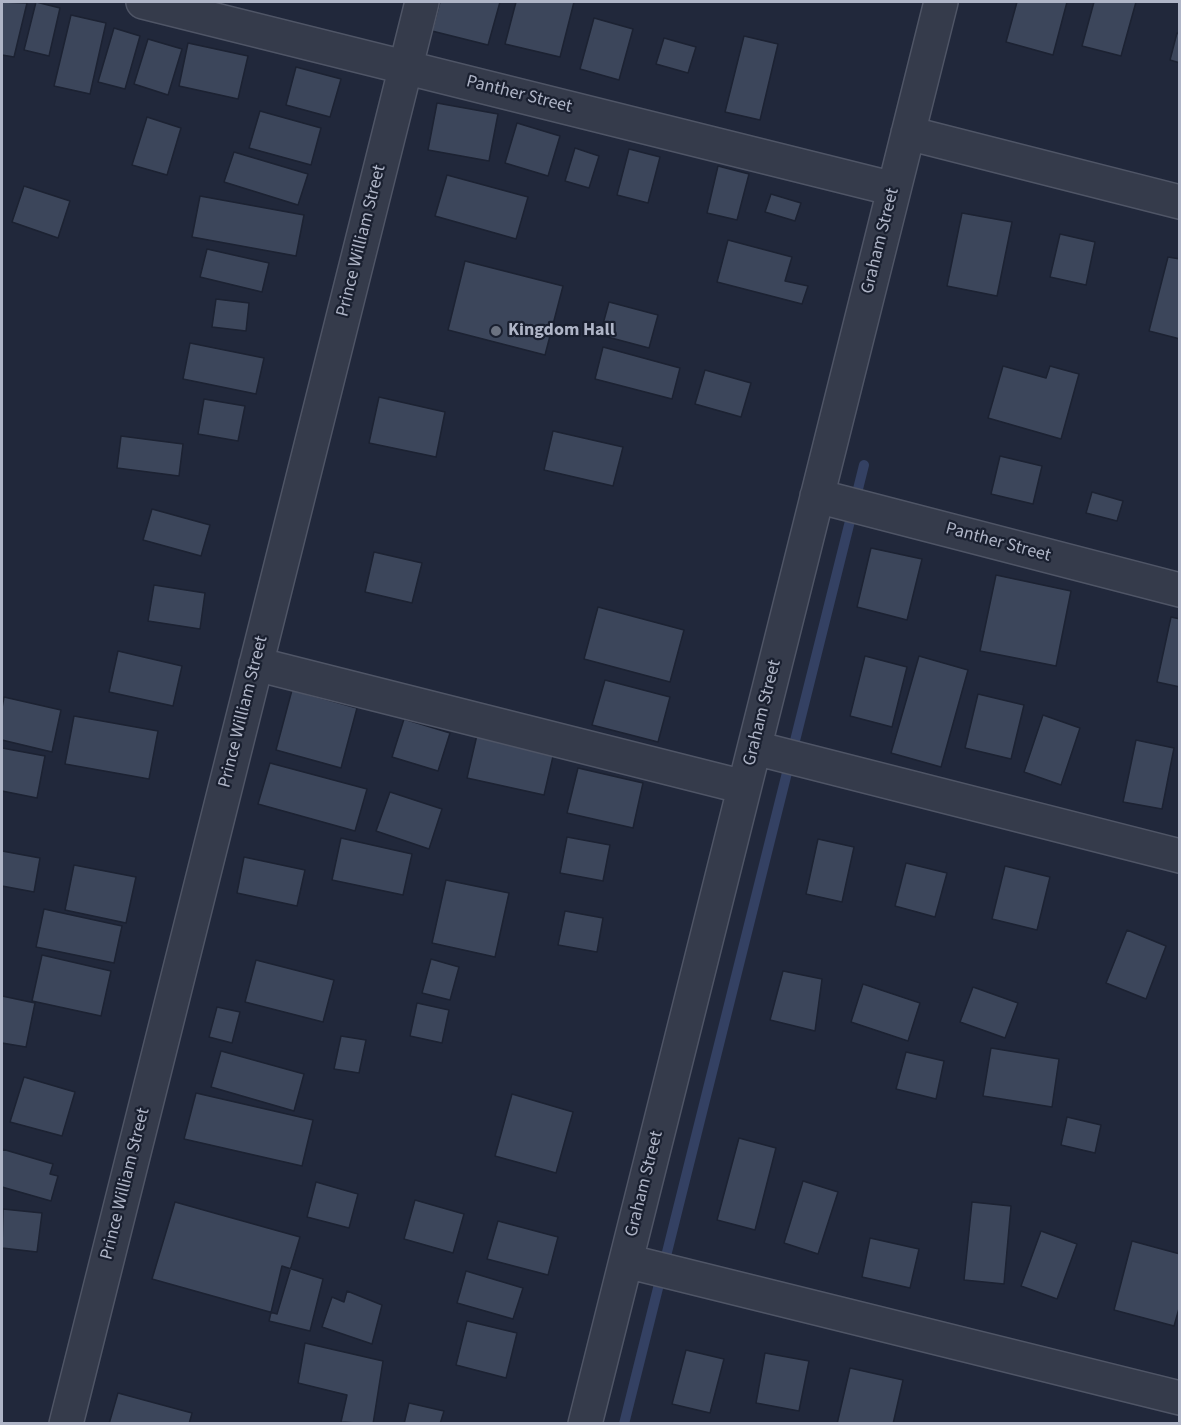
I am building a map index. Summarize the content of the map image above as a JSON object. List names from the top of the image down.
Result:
{
  "streets": {
    "street": ["Panther Street", "Prince William Street", "Graham Street"]
  },
  "crossings": [
    ["Panther Street", "Prince William Street"],
    ["Panther Street", "Graham Street"]
  ],
  "places": ["Kingdom Hall"]
}
